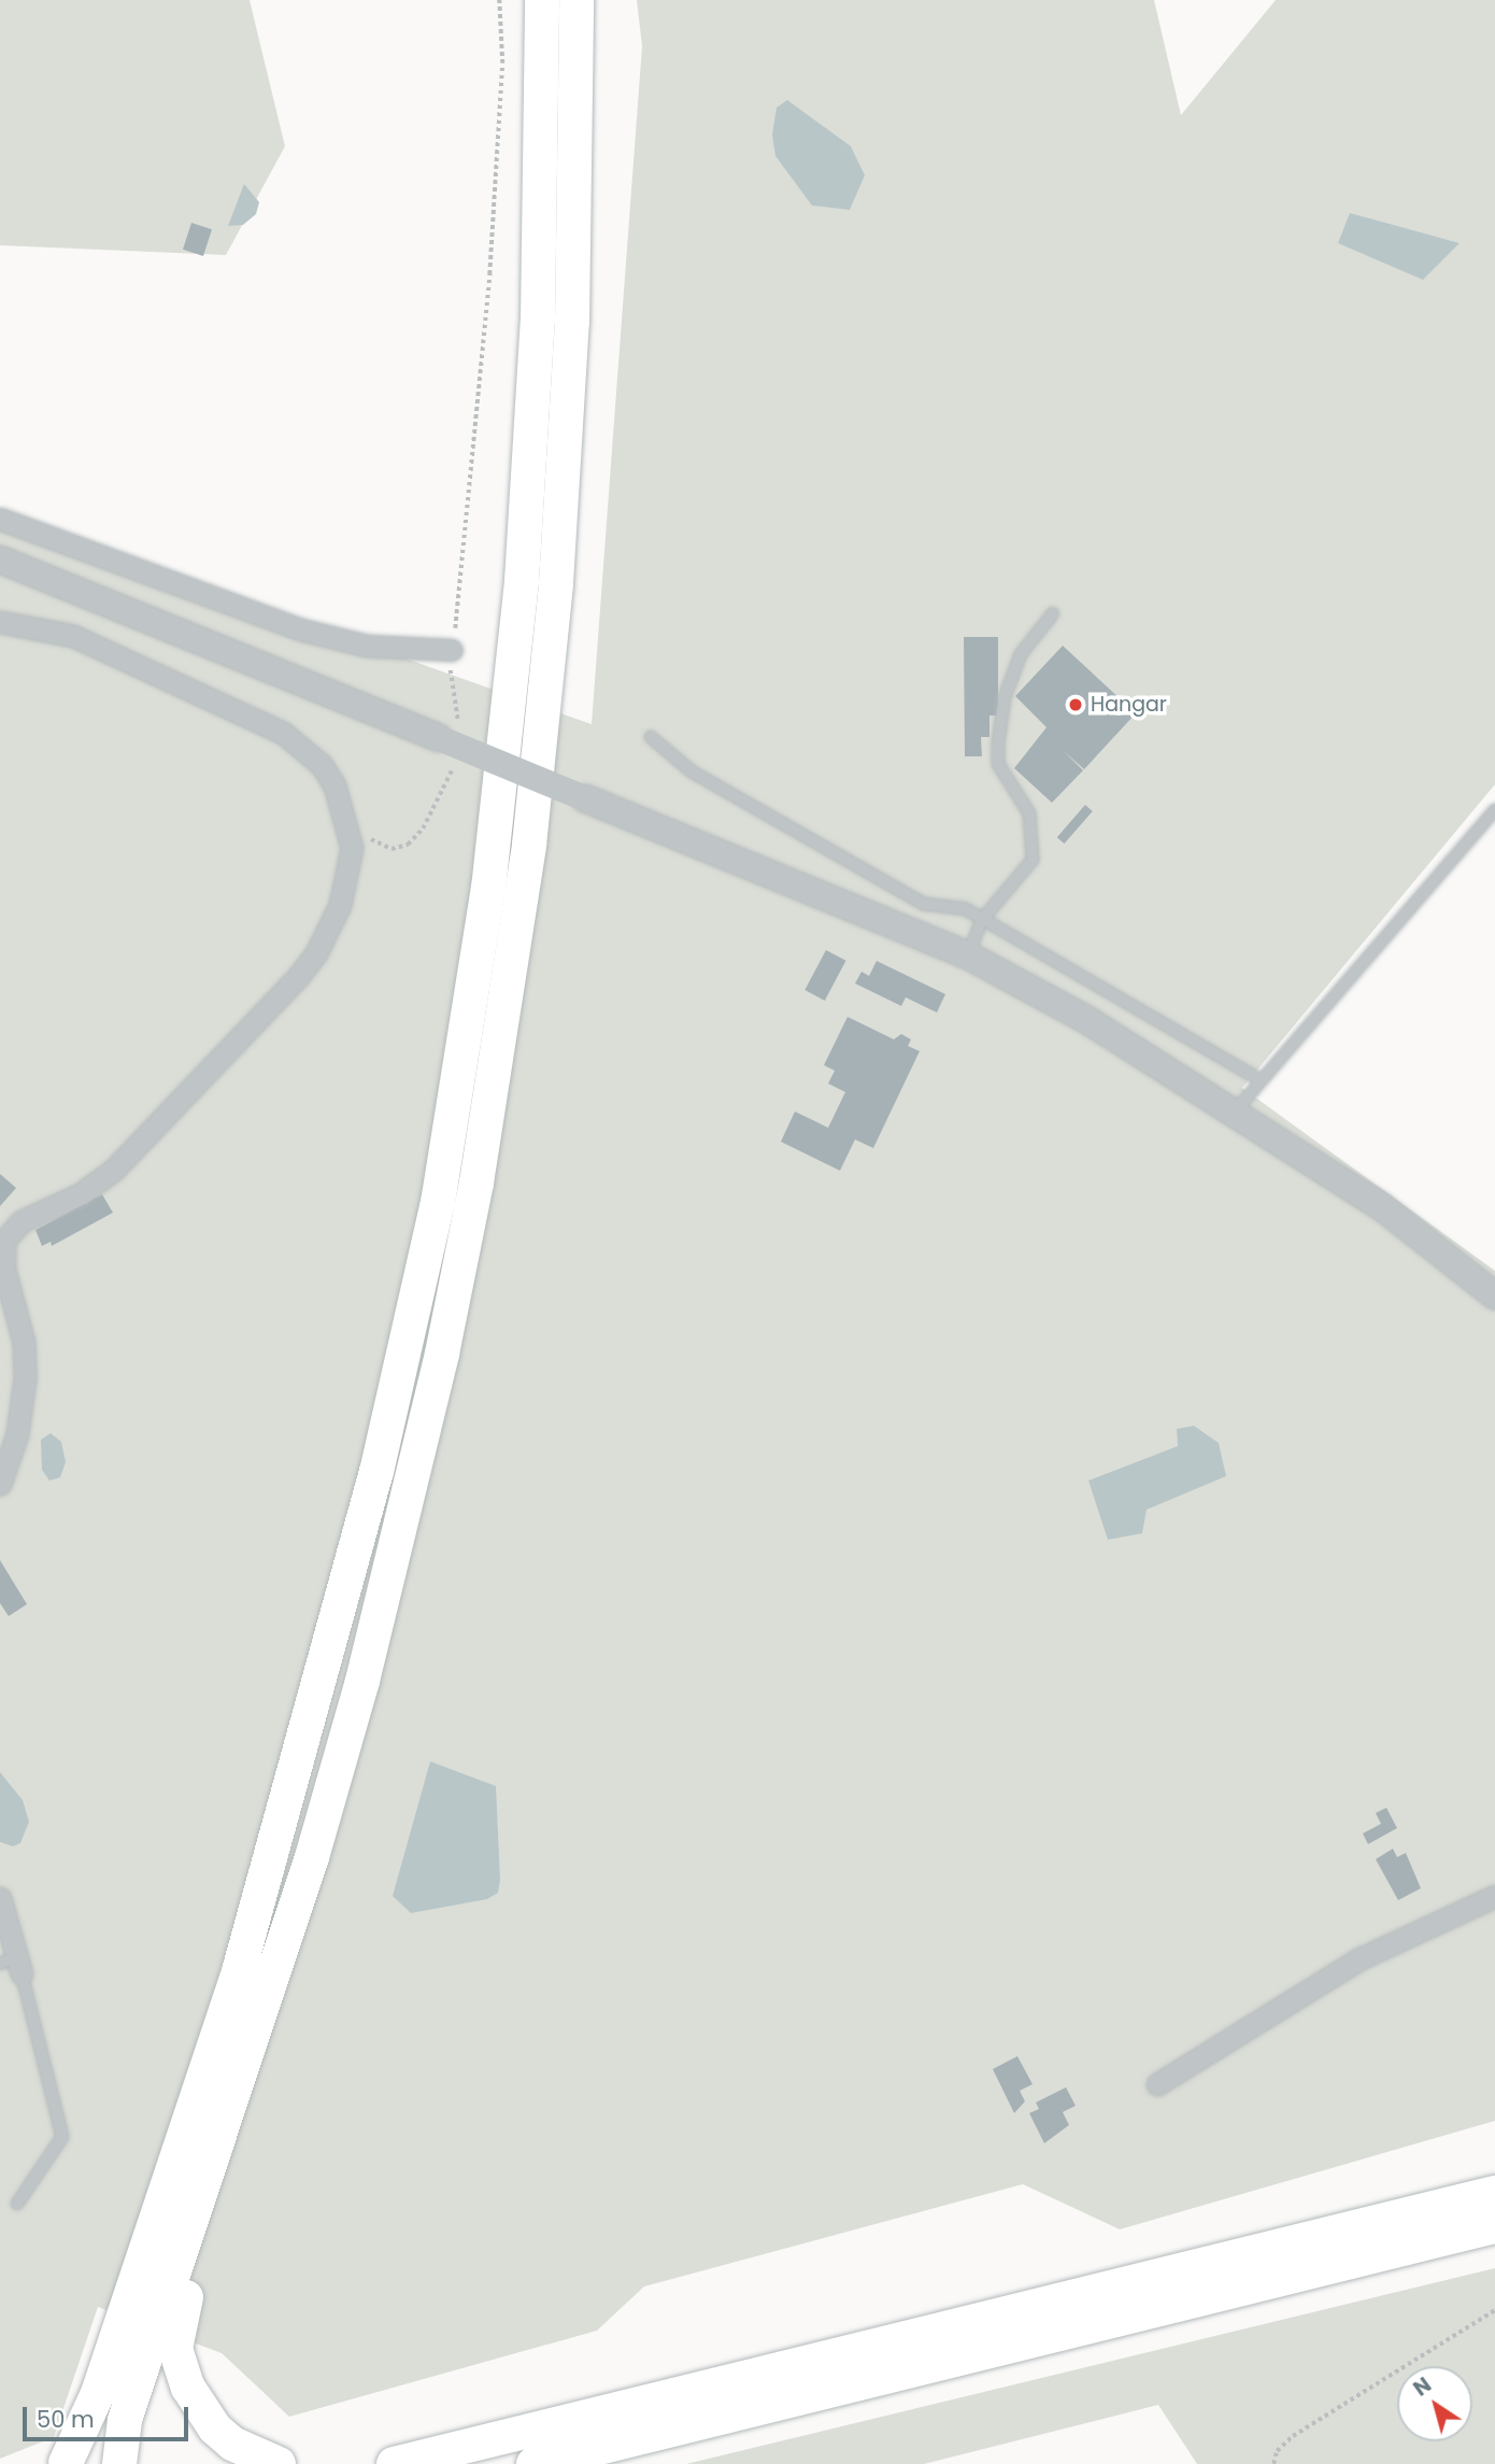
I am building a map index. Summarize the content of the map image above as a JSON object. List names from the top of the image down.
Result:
{
  "places": ["Hangar"],
  "scale_bar": "50 m",
  "north": "top left"
}
